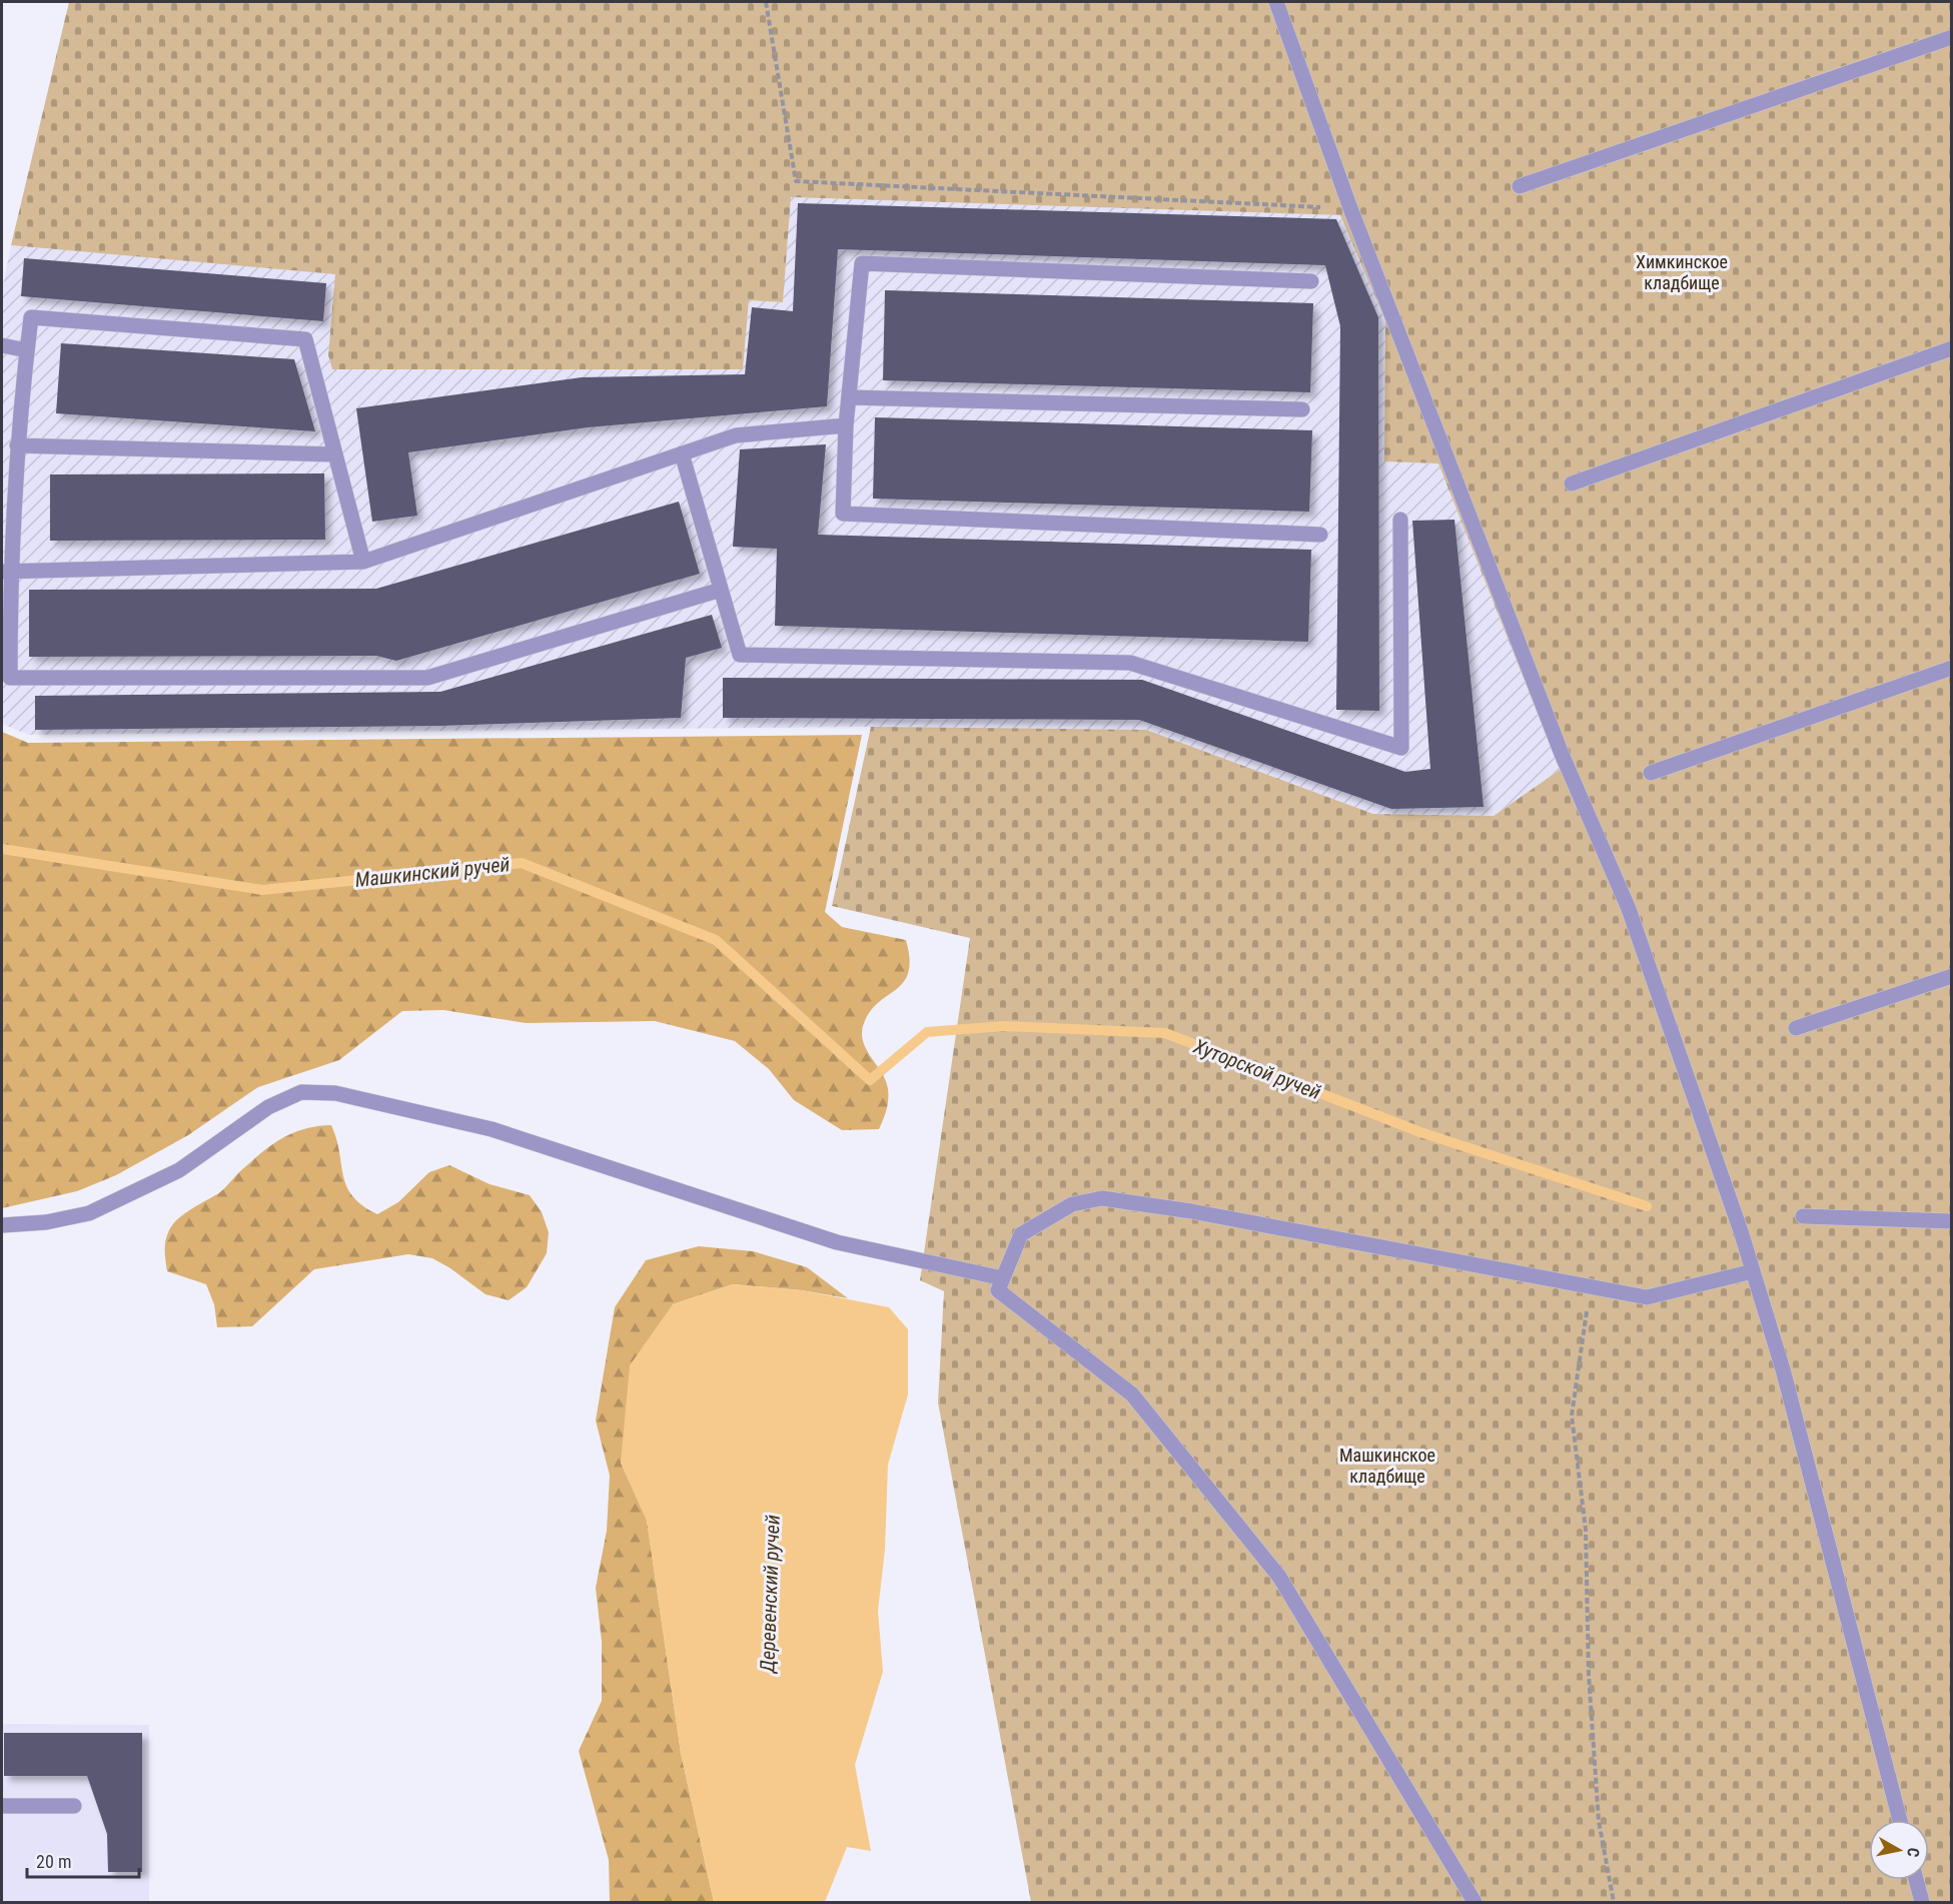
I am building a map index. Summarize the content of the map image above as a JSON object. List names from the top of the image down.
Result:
{
  "water": ["Машкинский ручей", "Хуторской ручей", "Деревенский ручей"],
  "parks": ["Химкинское кладбище", "Машкинское кладбище"],
  "scale_bar": "20 m",
  "north": "right"
}
